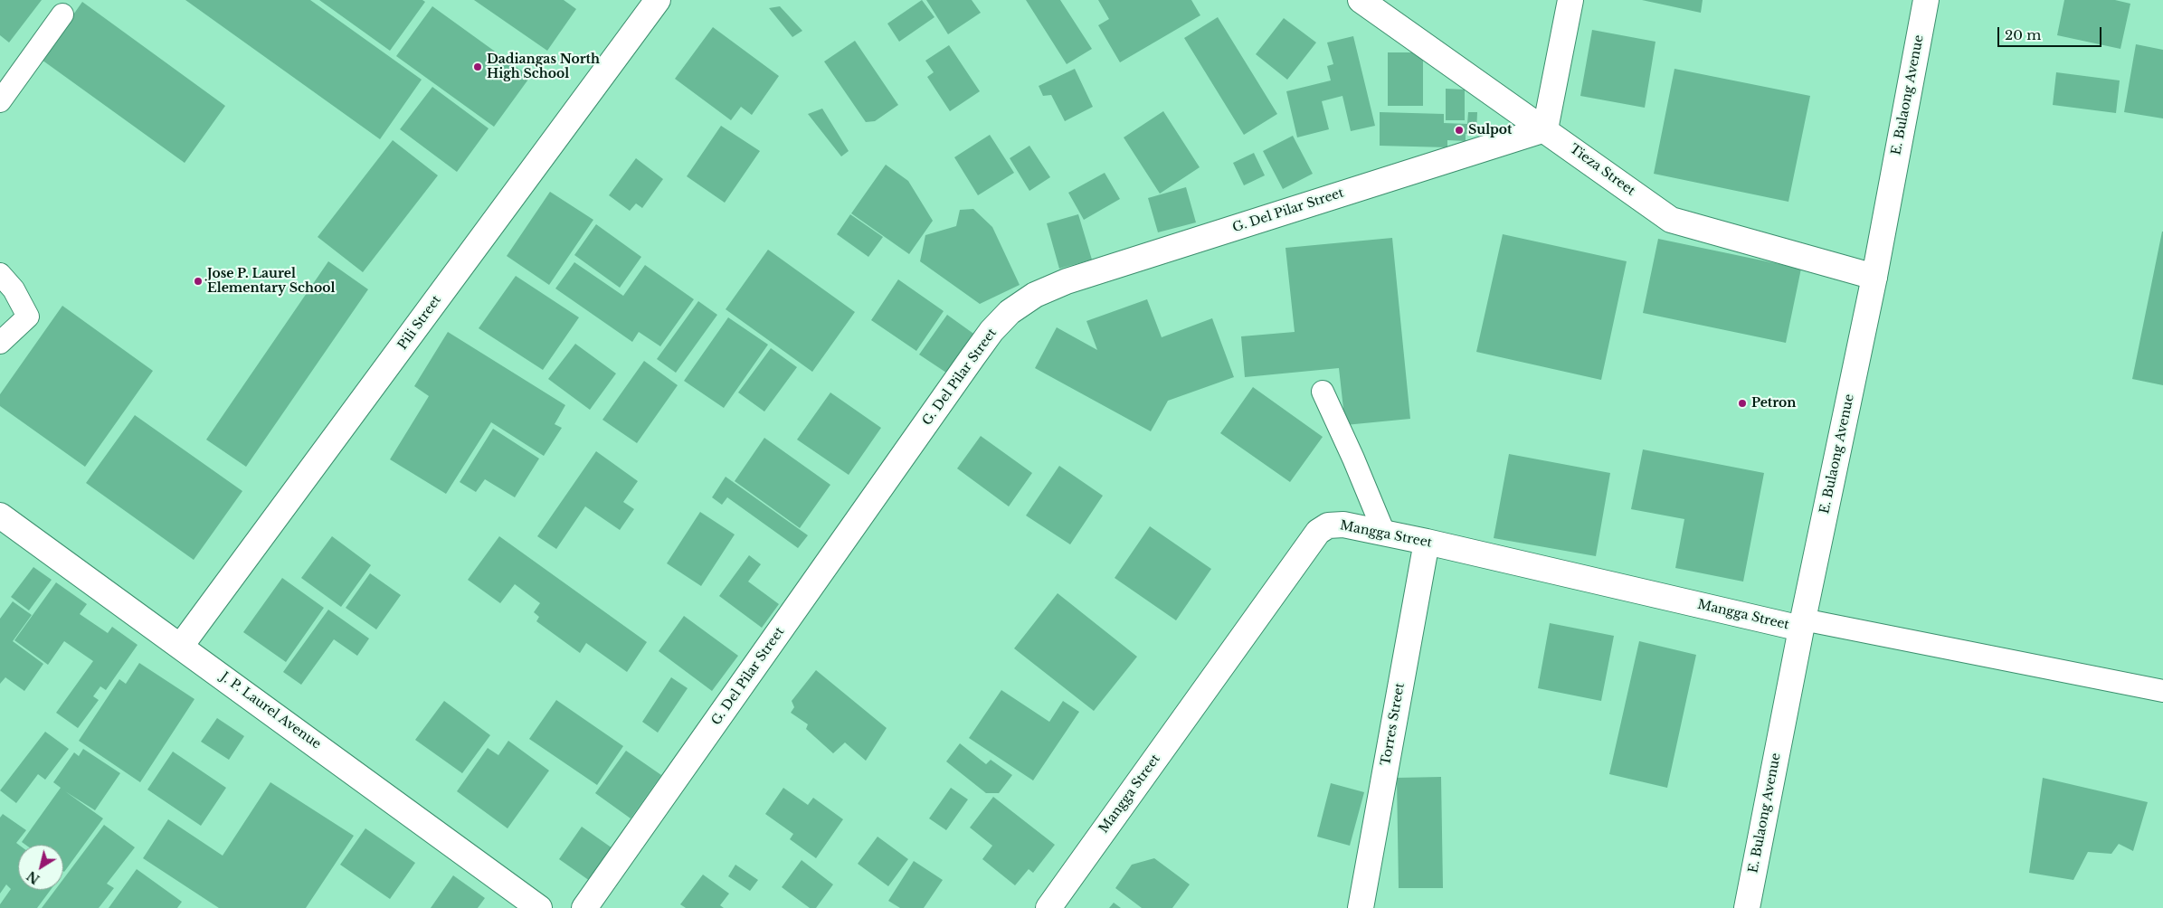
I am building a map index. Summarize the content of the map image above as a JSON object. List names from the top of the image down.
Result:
{
  "streets": {
    "street": [
      "E. Bulaong Avenue",
      "Tieza Street",
      "G. Del Pilar Street",
      "Pili Street",
      "Mangga Street",
      "J. P. Laurel Avenue",
      "Torres Street"
    ]
  },
  "crossings": [
    ["E. Bulaong Avenue", "Tieza Street"],
    ["E. Bulaong Avenue", "Mangga Street"],
    ["Tieza Street", "G. Del Pilar Street"],
    ["Pili Street", "J. P. Laurel Avenue"],
    ["Mangga Street", "Torres Street"]
  ],
  "places": [
    "Dadiangas North High School",
    "Sulpot",
    "Jose P. Laurel Elementary School",
    "Petron"
  ],
  "scale_bar": "20 m",
  "north": "bottom left"
}
